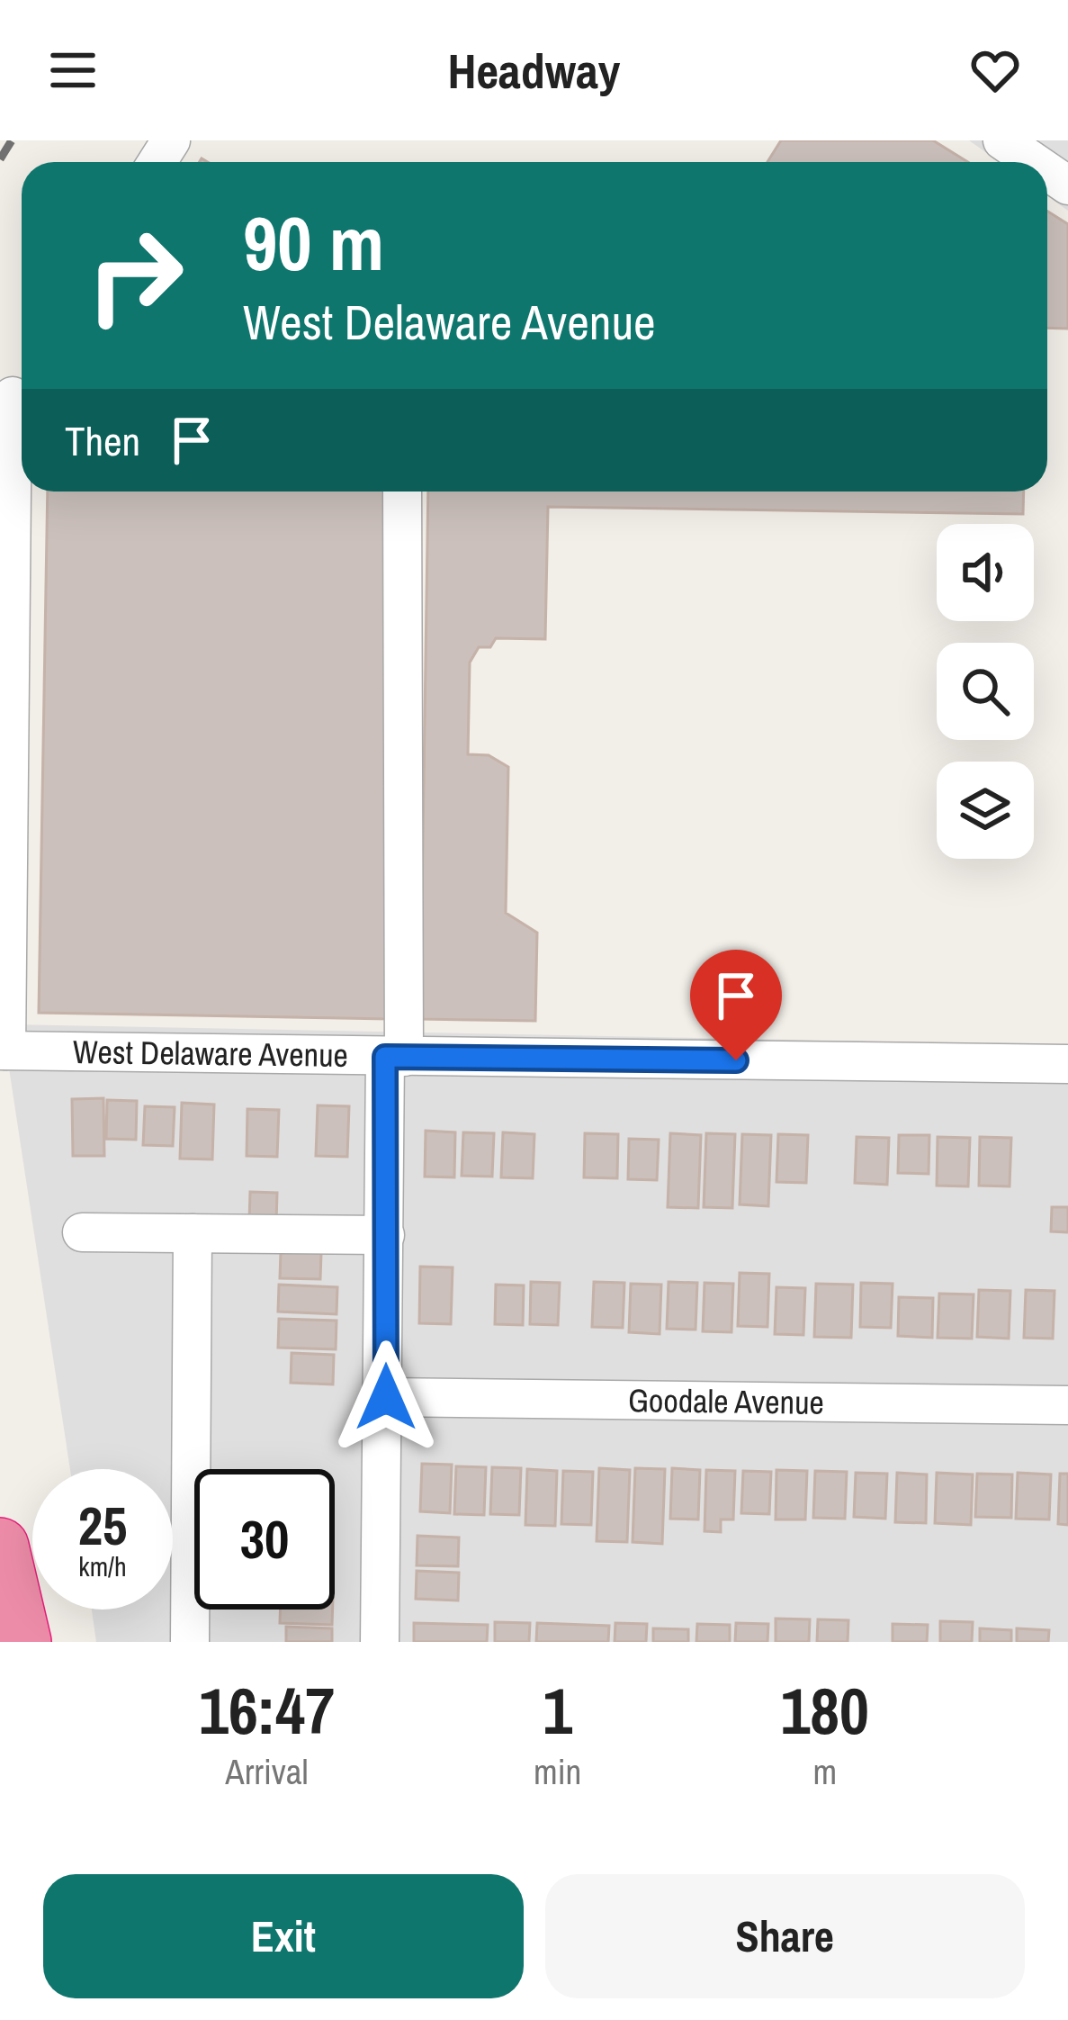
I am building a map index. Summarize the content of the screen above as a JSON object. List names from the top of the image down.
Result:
{
  "streets": {
    "street": ["West Delaware Avenue", "Goodale Avenue"]
  },
  "page": {
    "header": "Headway",
    "turn": ["90 m", "West Delaware Avenue"],
    "then": "Then",
    "speed": "25 km/h",
    "limit": "30",
    "eta": [
      "16:47",
      "Arrival",
      "1",
      "min",
      "180",
      "m"
    ],
    "buttons": ["Exit", "Share"]
  }
}
